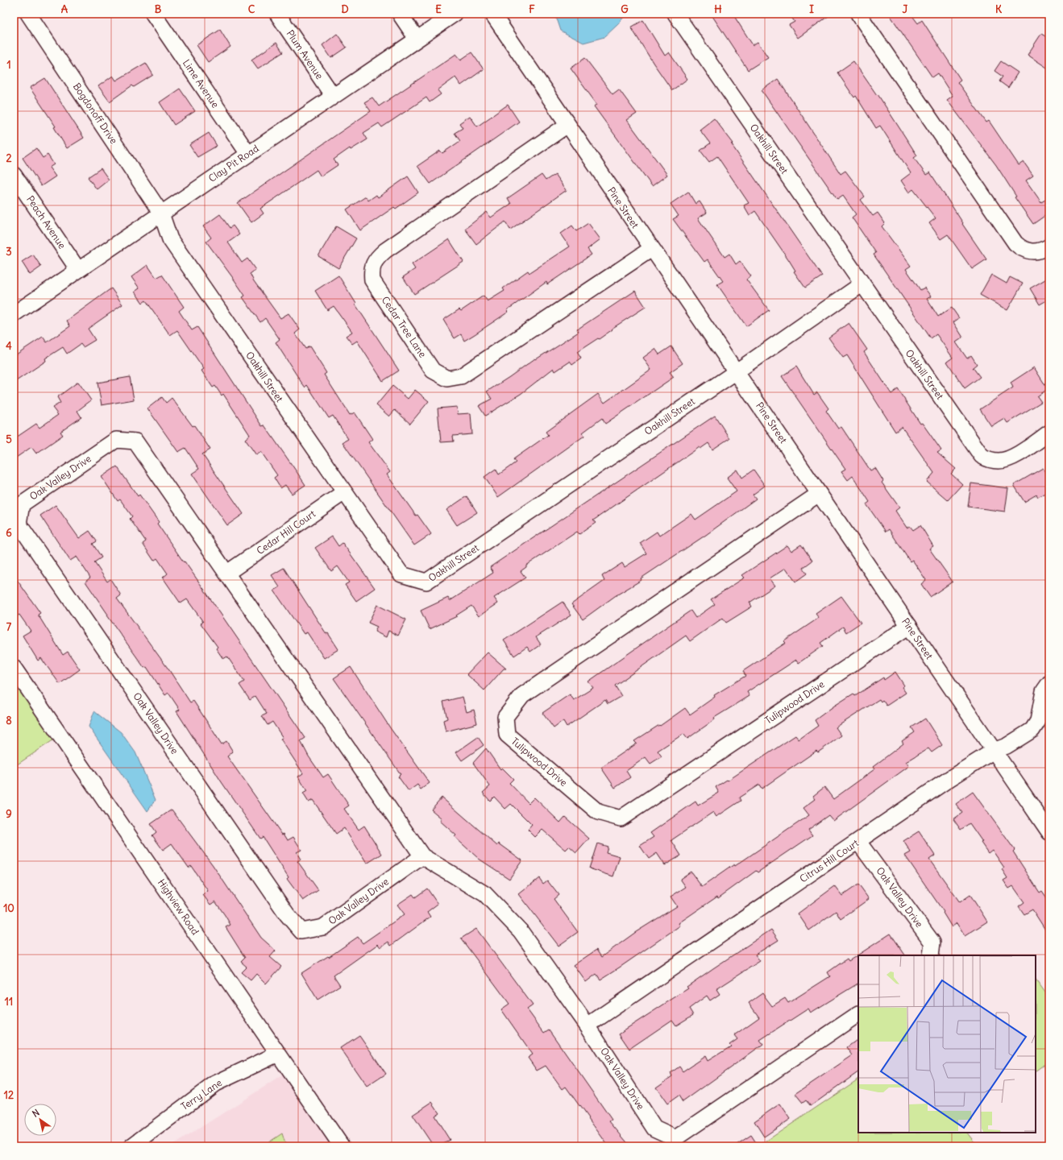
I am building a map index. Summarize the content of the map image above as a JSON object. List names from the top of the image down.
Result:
{
  "streets": {
    "street": [
      "Plum Avenue",
      "Lime Avenue",
      "Bogdonoff Drive",
      "Oakhill Street",
      "Clay Pit Road",
      "Pine Street",
      "Peach Avenue",
      "Cedar Tree Lane",
      "Oak Valley Drive",
      "Cedar Hill Court",
      "Tulipwood Drive",
      "Citrus Hill Court",
      "Highview Road",
      "Terry Lane"
    ]
  },
  "crossings": [
    ["Plum Avenue", "Clay Pit Road"],
    ["Lime Avenue", "Clay Pit Road"],
    ["Bogdonoff Drive", "Oakhill Street"],
    ["Bogdonoff Drive", "Clay Pit Road"],
    ["Oakhill Street", "Clay Pit Road"],
    ["Oakhill Street", "Pine Street"],
    ["Oakhill Street", "Cedar Hill Court"],
    ["Clay Pit Road", "Peach Avenue"],
    ["Pine Street", "Cedar Tree Lane"],
    ["Pine Street", "Tulipwood Drive"],
    ["Pine Street", "Citrus Hill Court"],
    ["Oak Valley Drive", "Cedar Hill Court"],
    ["Oak Valley Drive", "Citrus Hill Court"],
    ["Highview Road", "Terry Lane"]
  ],
  "north": "top left",
  "grid": {
    "columns": [
      "A",
      "B",
      "C",
      "D",
      "E",
      "F",
      "G",
      "H",
      "I",
      "J",
      "K"
    ],
    "rows": [
      "1",
      "2",
      "3",
      "4",
      "5",
      "6",
      "7",
      "8",
      "9",
      "10",
      "11",
      "12"
    ]
  }
}
